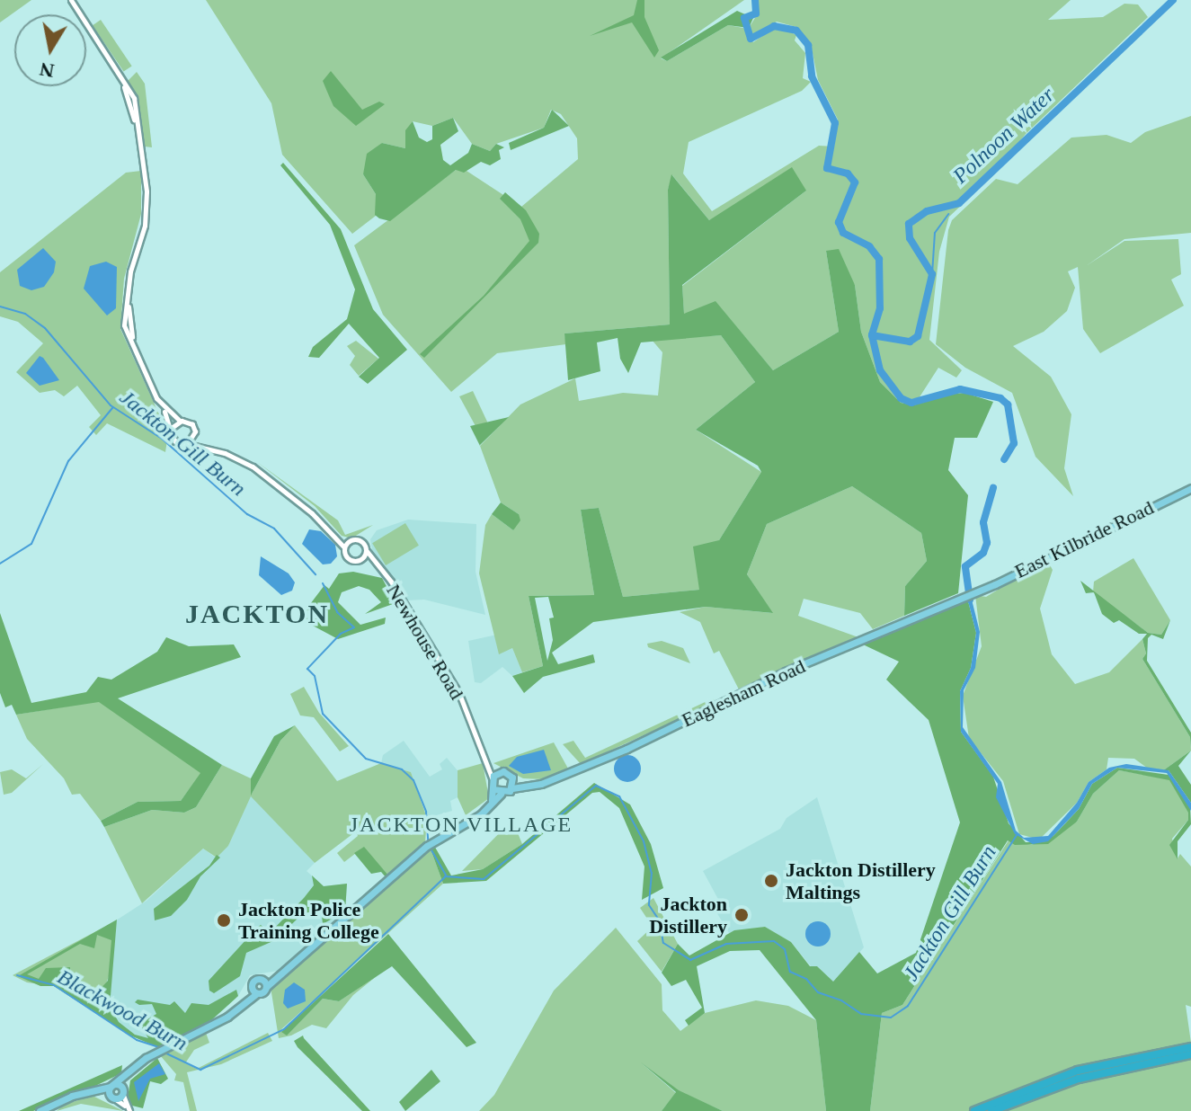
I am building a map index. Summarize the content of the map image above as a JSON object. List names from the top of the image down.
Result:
{
  "streets": {
    "main road": ["East Kilbride Road", "Eaglesham Road"],
    "street": ["Newhouse Road"]
  },
  "crossings": [
    ["East Kilbride Road", "Eaglesham Road"]
  ],
  "districts": ["JACKTON", "JACKTON VILLAGE"],
  "water": ["Polnoon Water", "Jackton Gill Burn", "Blackwood Burn"],
  "places": ["Jackton Distillery Maltings", "Jackton Distillery", "Jackton Police Training College"],
  "north": "bottom"
}
